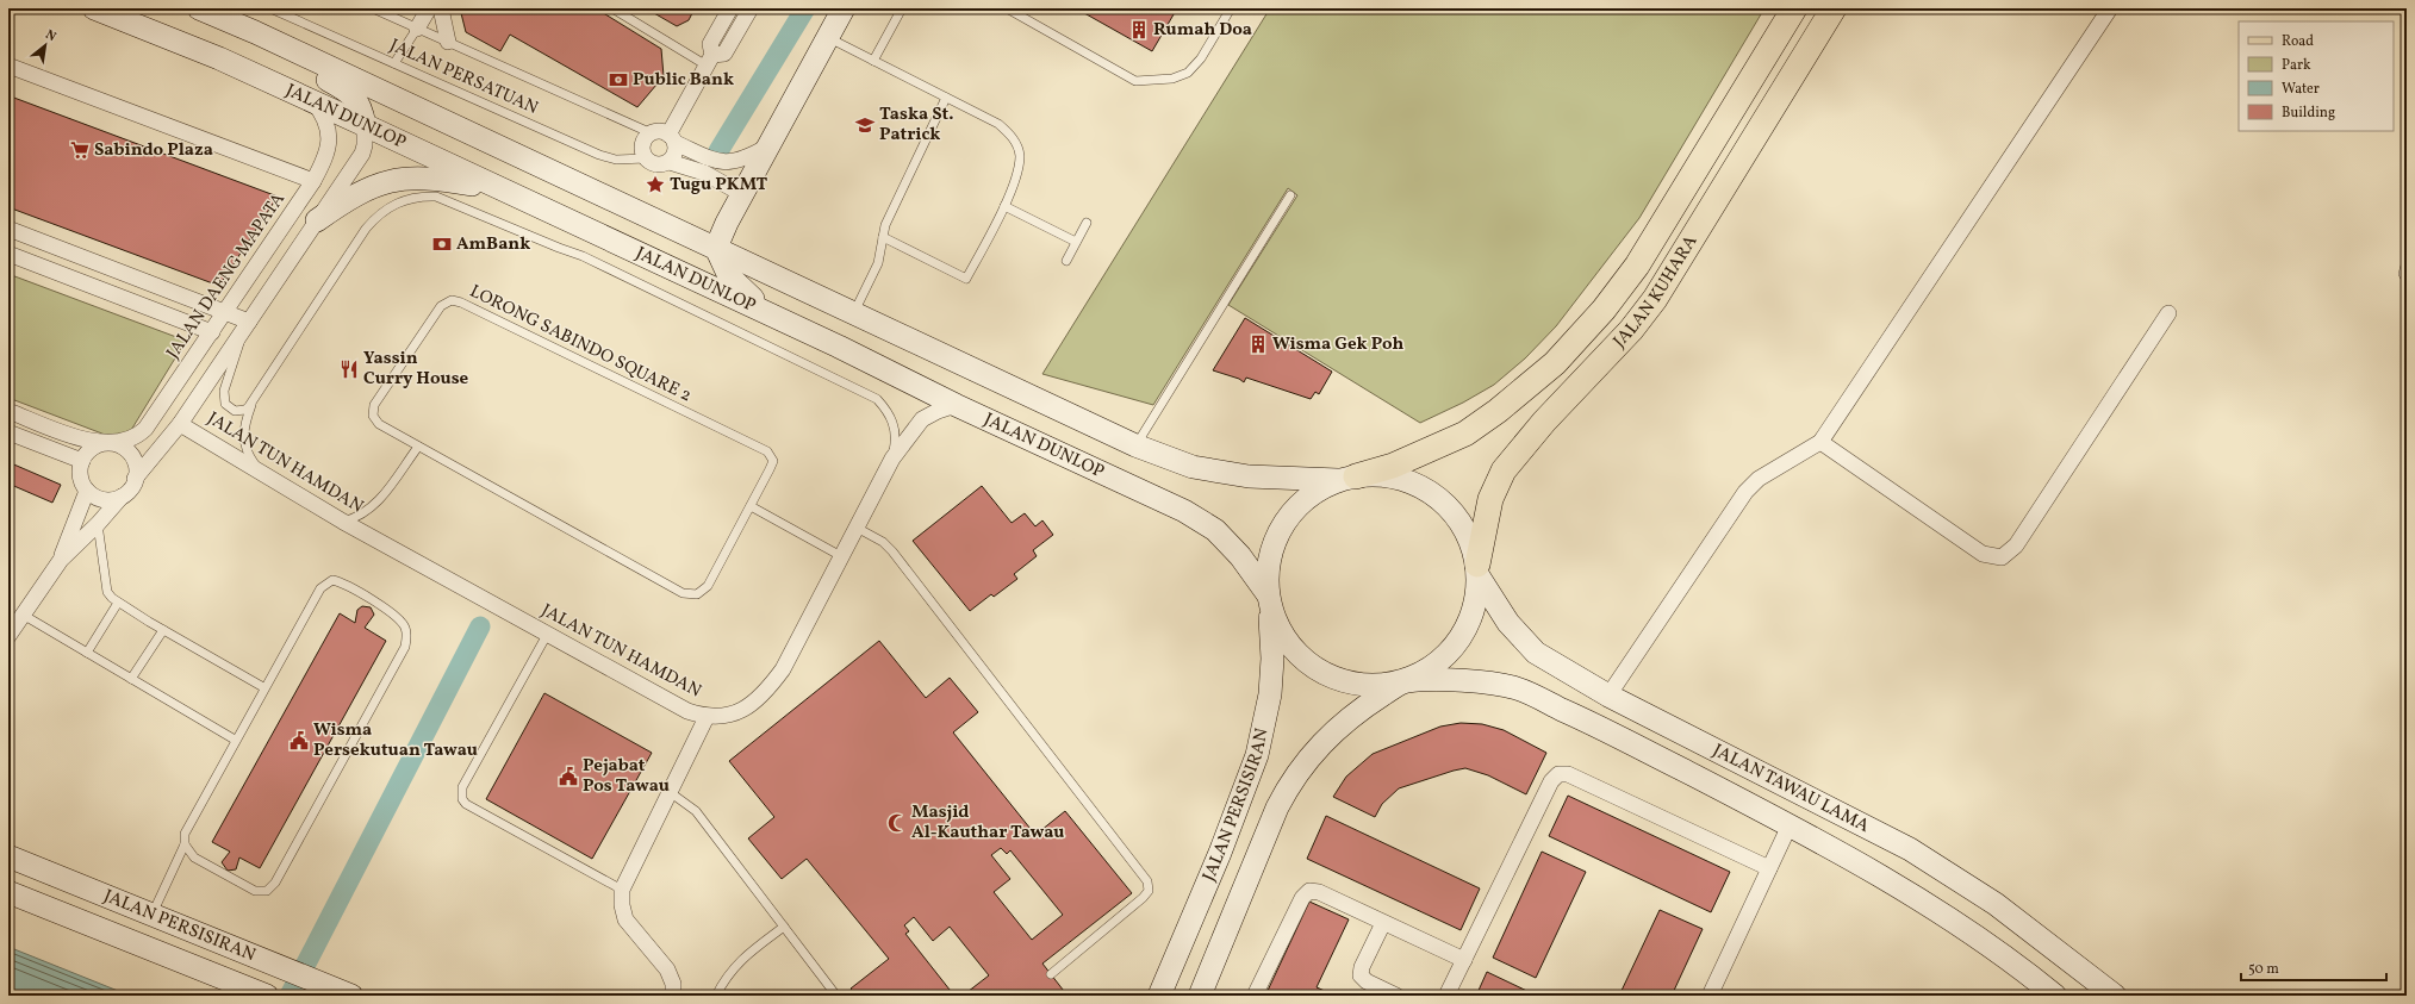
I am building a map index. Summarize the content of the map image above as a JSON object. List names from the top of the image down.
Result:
{
  "streets": {
    "main road": [
      "JALAN DUNLOP",
      "JALAN KUHARA",
      "JALAN TAWAU LAMA",
      "JALAN PERSISIRAN"
    ],
    "street": ["JALAN DAENG MAPATA", "JALAN TUN HAMDAN"],
    "lane": ["JALAN PERSATUAN", "LORONG SABINDO SQUARE 2"]
  },
  "crossings": [
    ["JALAN DUNLOP", "JALAN DAENG MAPATA"],
    ["JALAN DUNLOP", "JALAN TUN HAMDAN"],
    ["JALAN DUNLOP", "JALAN PERSISIRAN"],
    ["JALAN KUHARA", "JALAN TAWAU LAMA"],
    ["JALAN KUHARA", "JALAN PERSISIRAN"],
    ["JALAN TAWAU LAMA", "JALAN PERSISIRAN"]
  ],
  "places": {
    "building": ["Rumah Doa", "Wisma Gek Poh"],
    "bank": ["Public Bank", "AmBank"],
    "school or university": ["Taska St. Patrick"],
    "supermarket": ["Sabindo Plaza"],
    "place": ["Tugu PKMT"],
    "restaurant": ["Yassin Curry House"],
    "public building": ["Wisma Persekutuan Tawau", "Pejabat Pos Tawau"],
    "mosque": ["Masjid Al-Kauthar Tawau"]
  },
  "legend": [
    "Road",
    "Park",
    "Water",
    "Building"
  ],
  "scale_bar": "50 m",
  "north": "top right"
}
